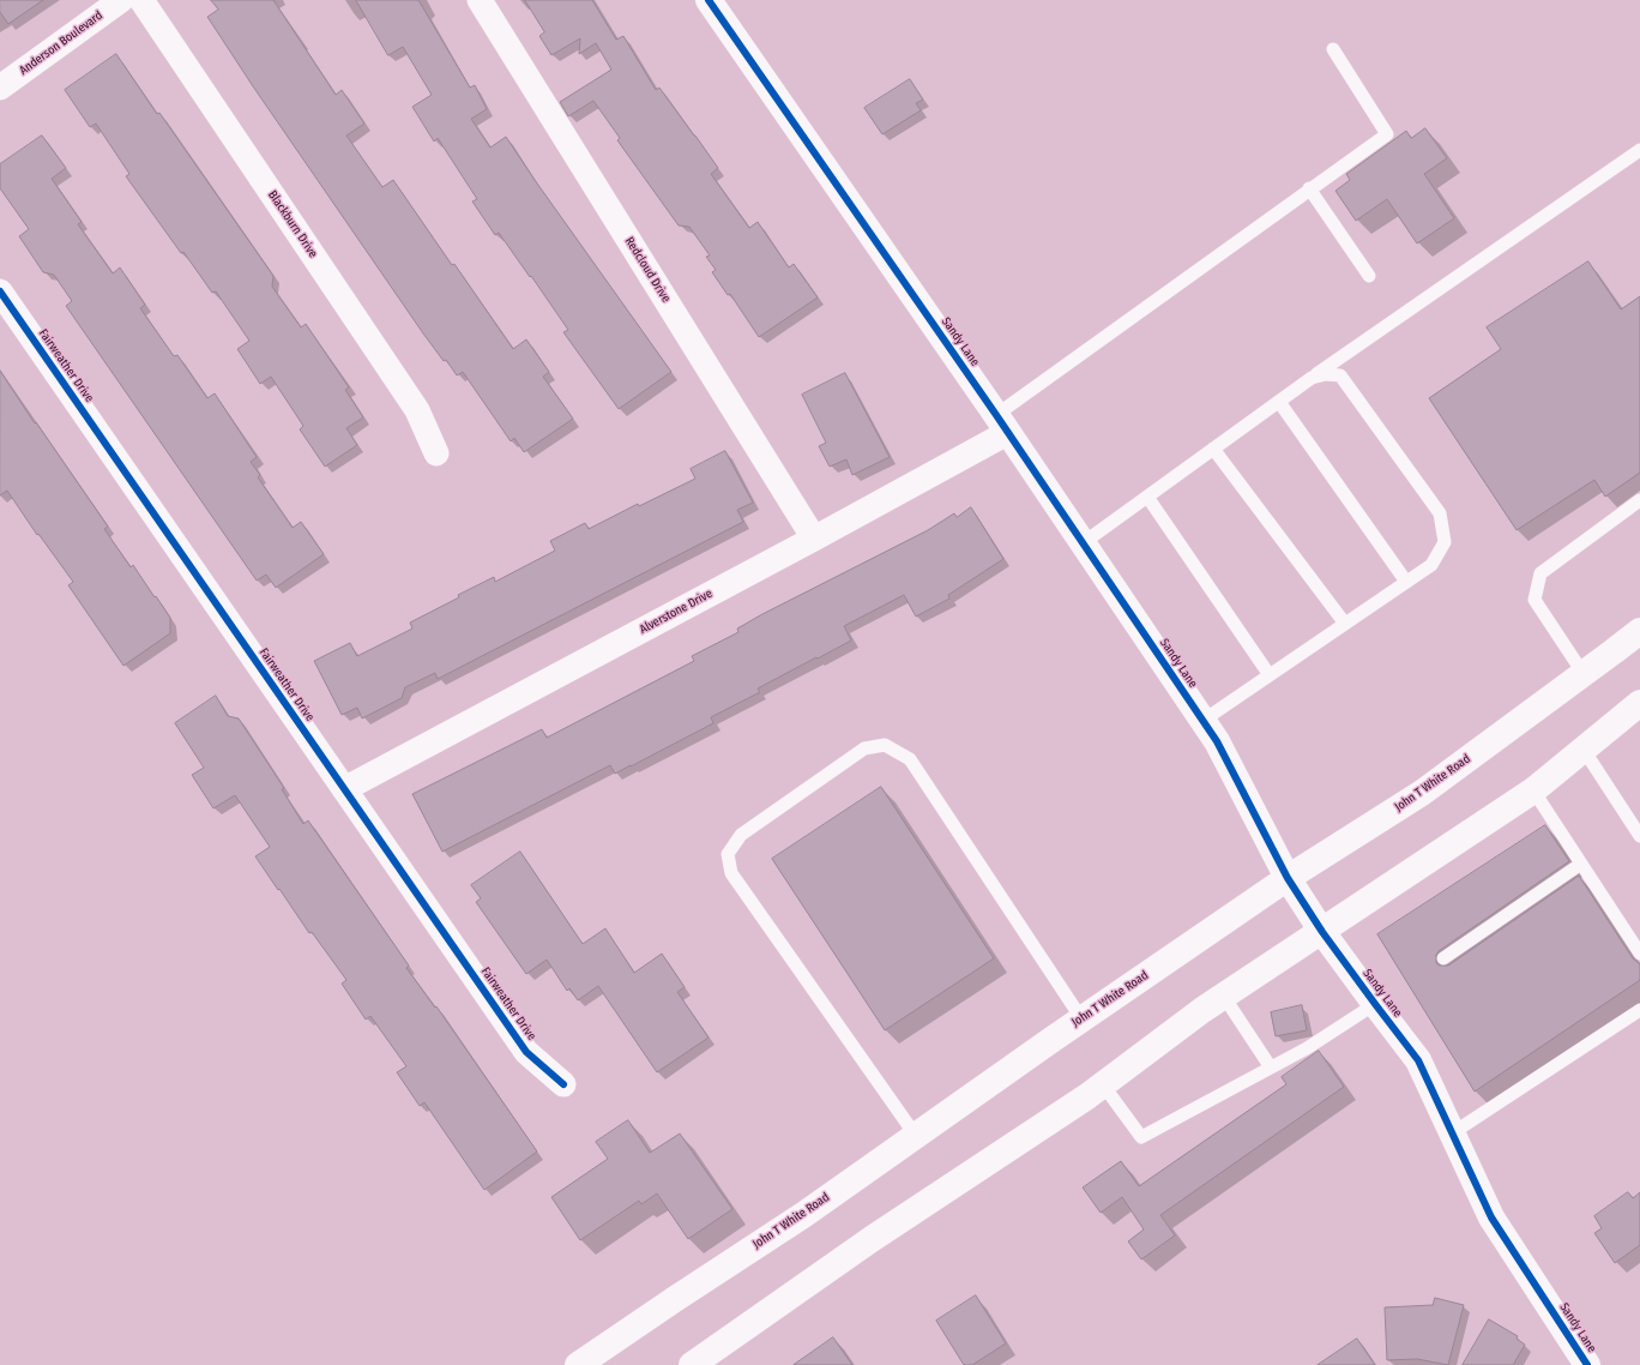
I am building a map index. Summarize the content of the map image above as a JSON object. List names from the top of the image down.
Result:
{
  "streets": {
    "main road": ["Sandy Lane", "John T White Road"],
    "street": [
      "Anderson Boulevard",
      "Blackburn Drive",
      "Redcloud Drive",
      "Fairweather Drive",
      "Alverstone Drive"
    ]
  },
  "crossings": [
    ["Redcloud Drive", "Alverstone Drive"],
    ["Sandy Lane", "Alverstone Drive"],
    ["Sandy Lane", "John T White Road"],
    ["Fairweather Drive", "Alverstone Drive"]
  ]
}
